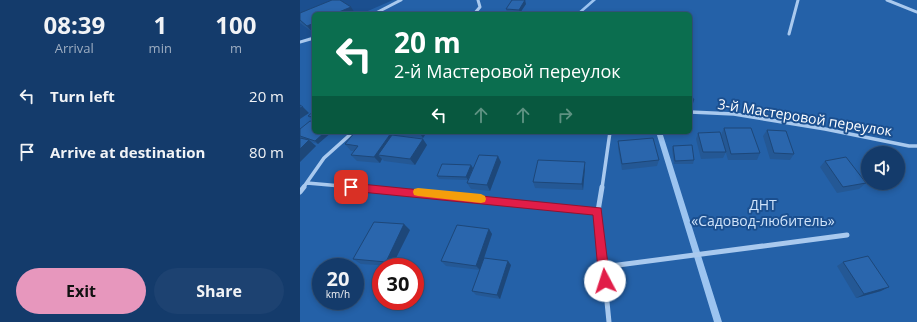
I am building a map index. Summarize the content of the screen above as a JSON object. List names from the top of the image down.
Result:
{
  "streets": {
    "street": ["3-й Мастеровой переулок"]
  },
  "parks": ["ДНТ «Садовод-любитель»"],
  "page": {
    "eta": [
      "08:39",
      "Arrival",
      "1",
      "min",
      "100",
      "m"
    ],
    "turn": ["20 m", "2-й Мастеровой переулок"],
    "list": [
      {
        "name": "Turn left",
        "value": "20 m"
      },
      {
        "name": "Arrive at destination",
        "value": "80 m"
      }
    ],
    "speed": "20 km/h",
    "limit": "30",
    "buttons": ["Exit", "Share"]
  }
}
